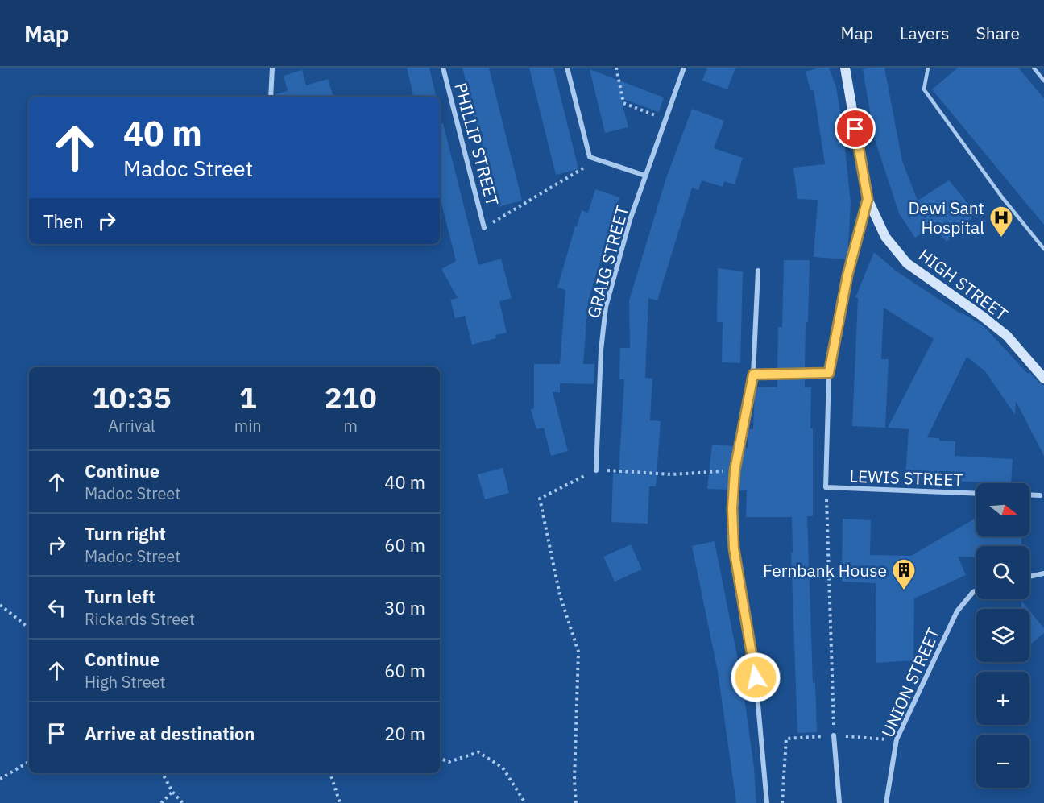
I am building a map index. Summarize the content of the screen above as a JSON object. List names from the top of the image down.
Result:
{
  "streets": {
    "street": [
      "PHILLIP STREET",
      "GRAIG STREET",
      "HIGH STREET",
      "LEWIS STREET",
      "UNION STREET"
    ]
  },
  "places": {
    "hospital": ["Dewi Sant Hospital"],
    "building": ["Fernbank House"]
  },
  "north": "right",
  "page": {
    "header": "Map",
    "nav": ["Map", "Layers", "Share"],
    "turn": ["40 m", "Madoc Street"],
    "then": "Then",
    "eta": [
      "10:35",
      "Arrival",
      "1",
      "min",
      "210",
      "m"
    ],
    "list": [
      {
        "name": "Continue",
        "note": "Madoc Street",
        "value": "40 m"
      },
      {
        "name": "Turn right",
        "note": "Madoc Street",
        "value": "60 m"
      },
      {
        "name": "Turn left",
        "note": "Rickards Street",
        "value": "30 m"
      },
      {
        "name": "Continue",
        "note": "High Street",
        "value": "60 m"
      },
      {
        "name": "Arrive at destination",
        "value": "20 m"
      }
    ],
    "map_buttons": ["+", "−"]
  }
}
